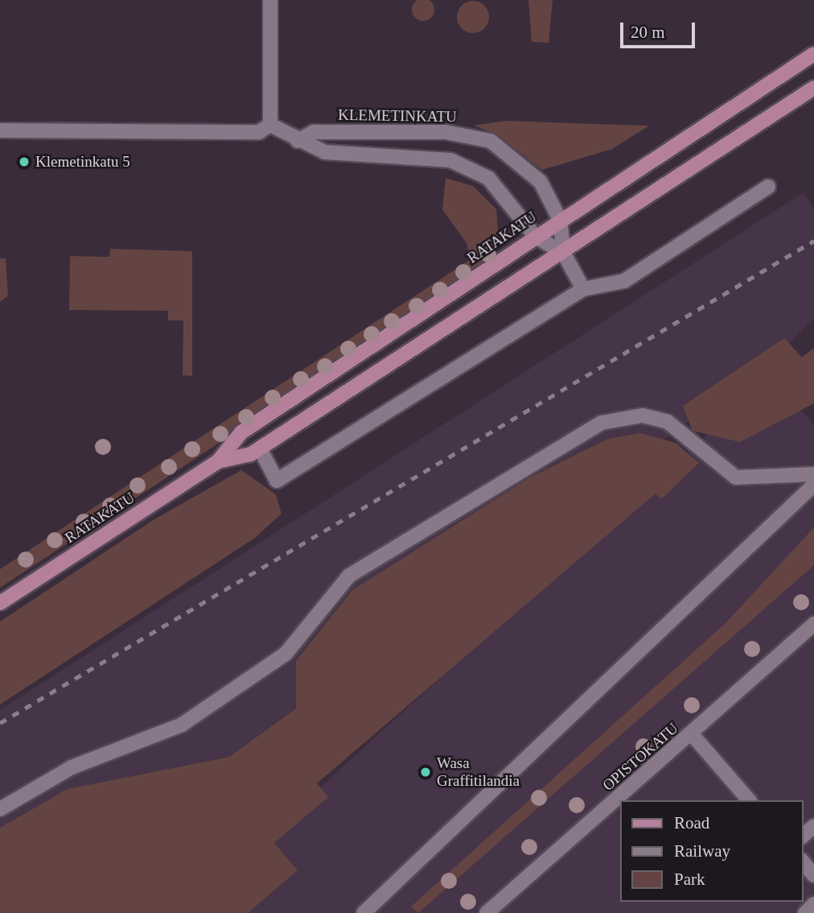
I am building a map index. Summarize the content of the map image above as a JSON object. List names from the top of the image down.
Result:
{
  "streets": {
    "main road": ["RATAKATU"],
    "street": ["KLEMETINKATU", "OPISTOKATU"]
  },
  "crossings": [
    ["KLEMETINKATU", "RATAKATU"]
  ],
  "places": ["Klemetinkatu 5", "Wasa Graffitilandia"],
  "legend": ["Road", "Railway", "Park"],
  "scale_bar": "20 m"
}
